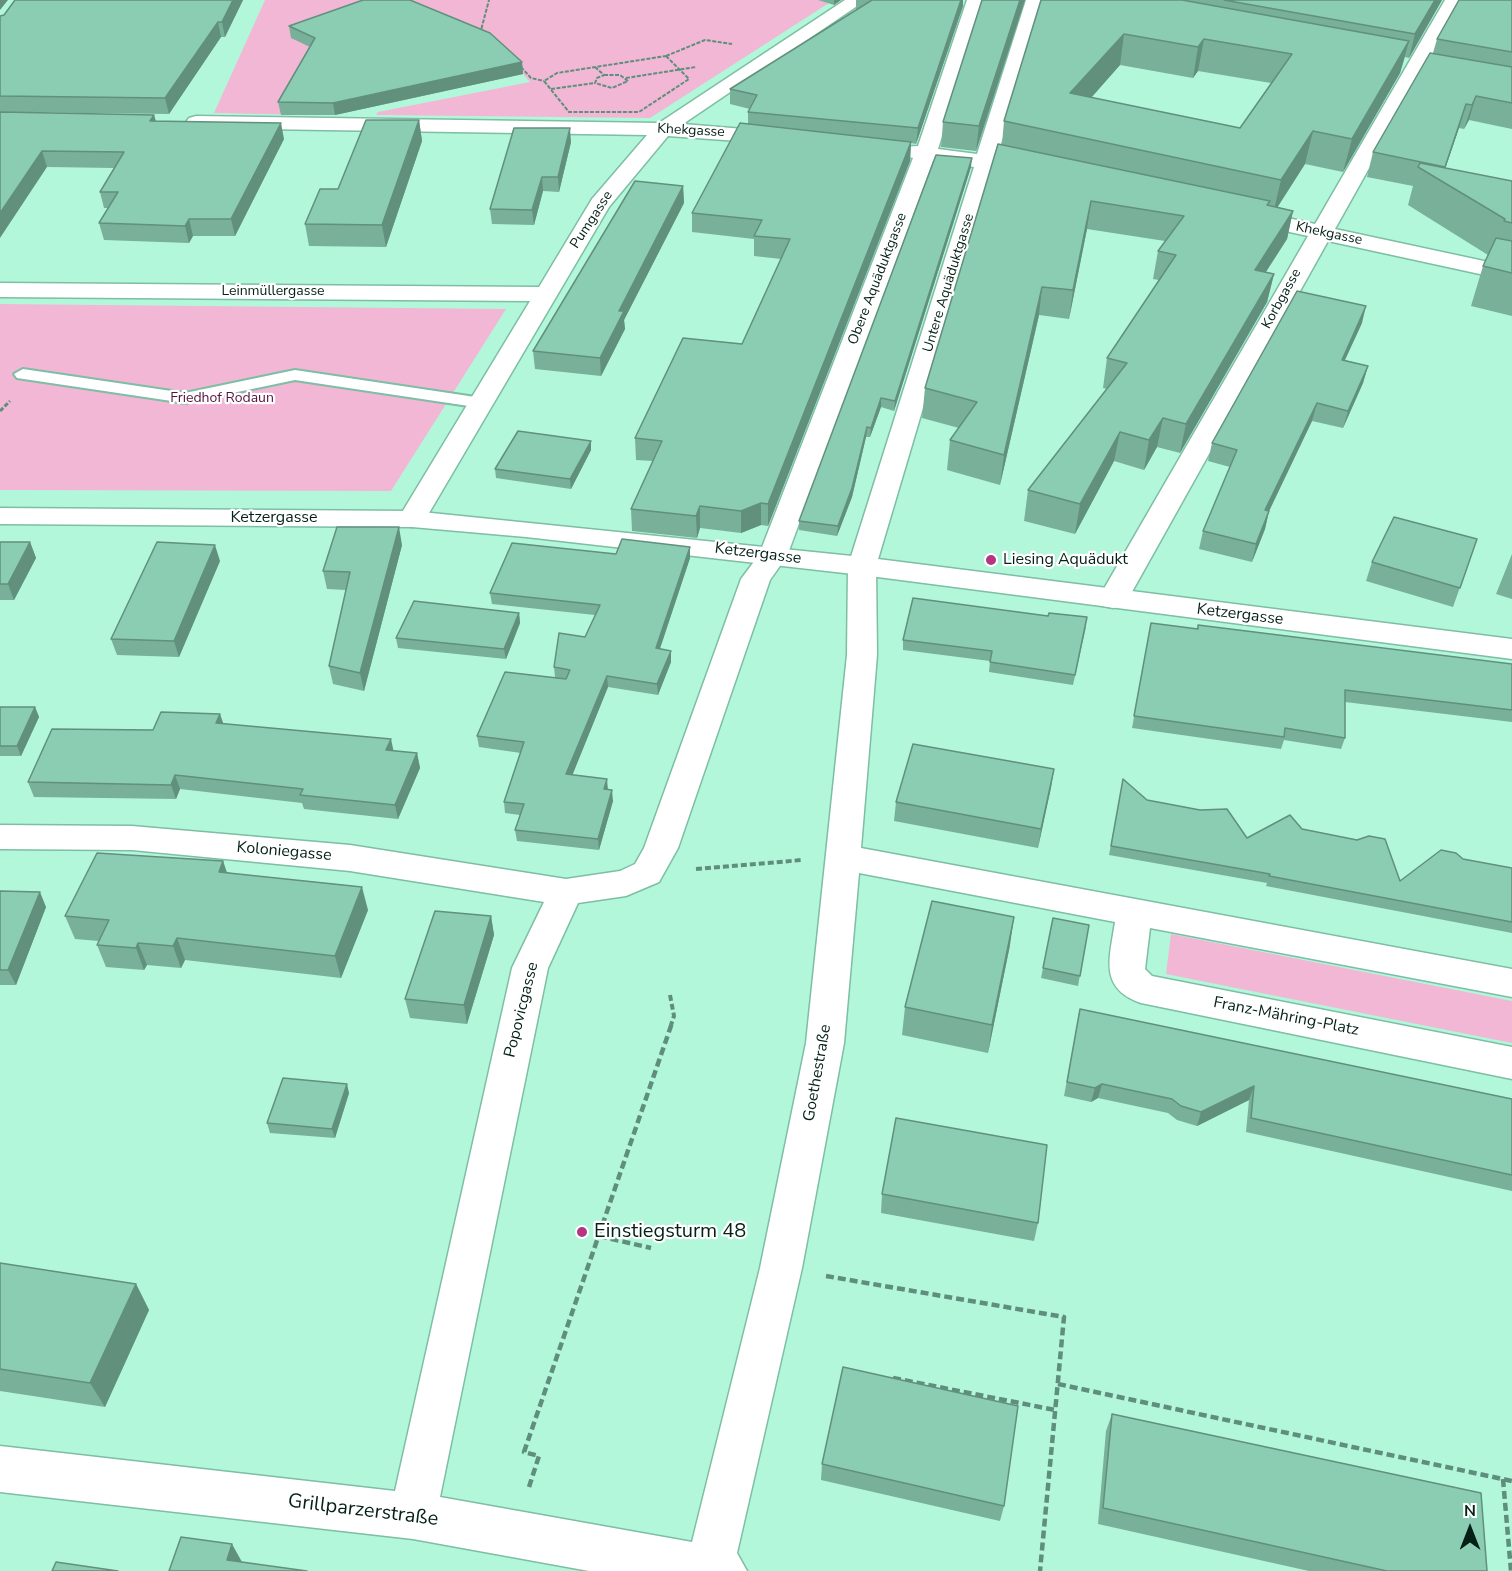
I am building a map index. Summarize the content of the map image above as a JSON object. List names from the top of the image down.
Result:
{
  "streets": {
    "street": [
      "Khekgasse",
      "Pumgasse",
      "Obere Aquäduktgasse",
      "Untere Aquäduktgasse",
      "Leinmüllergasse",
      "Korbgasse",
      "Ketzergasse",
      "Koloniegasse",
      "Popovicgasse",
      "Franz-Mähring-Platz",
      "Goethestraße",
      "Grillparzerstraße"
    ]
  },
  "crossings": [
    ["Khekgasse", "Pumgasse"],
    ["Khekgasse", "Korbgasse"],
    ["Pumgasse", "Leinmüllergasse"],
    ["Pumgasse", "Ketzergasse"],
    ["Obere Aquäduktgasse", "Ketzergasse"],
    ["Untere Aquäduktgasse", "Ketzergasse"],
    ["Untere Aquäduktgasse", "Goethestraße"],
    ["Korbgasse", "Ketzergasse"],
    ["Ketzergasse", "Goethestraße"],
    ["Koloniegasse", "Popovicgasse"],
    ["Popovicgasse", "Grillparzerstraße"],
    ["Goethestraße", "Grillparzerstraße"]
  ],
  "parks": ["Friedhof Rodaun"],
  "places": ["Liesing Aquädukt", "Einstiegsturm 48"],
  "north": "top"
}
